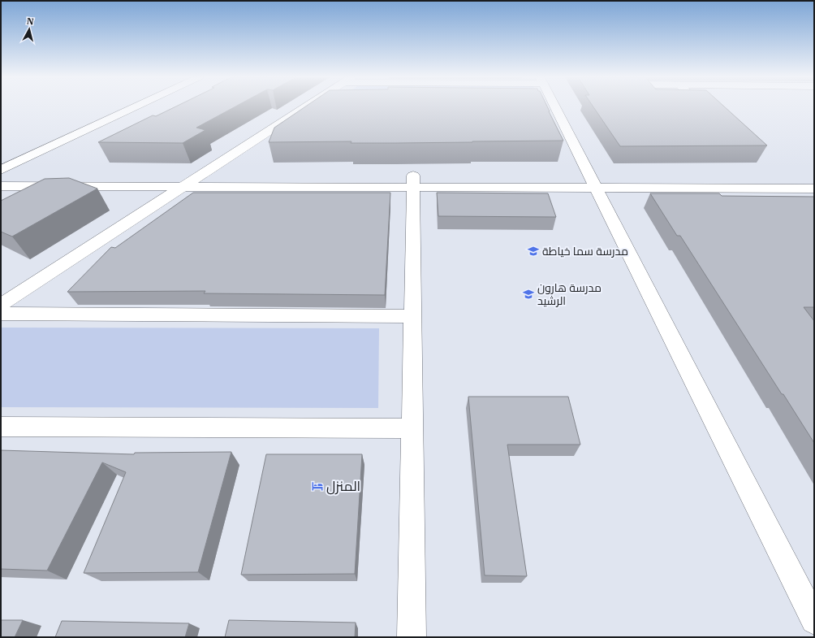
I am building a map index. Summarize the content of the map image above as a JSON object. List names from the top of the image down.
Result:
{
  "places": {
    "school or university": ["مدرسة سما خياطة", "مدرسة هارون الرشيد"],
    "hotel": ["المنزل"]
  },
  "north": "top"
}
